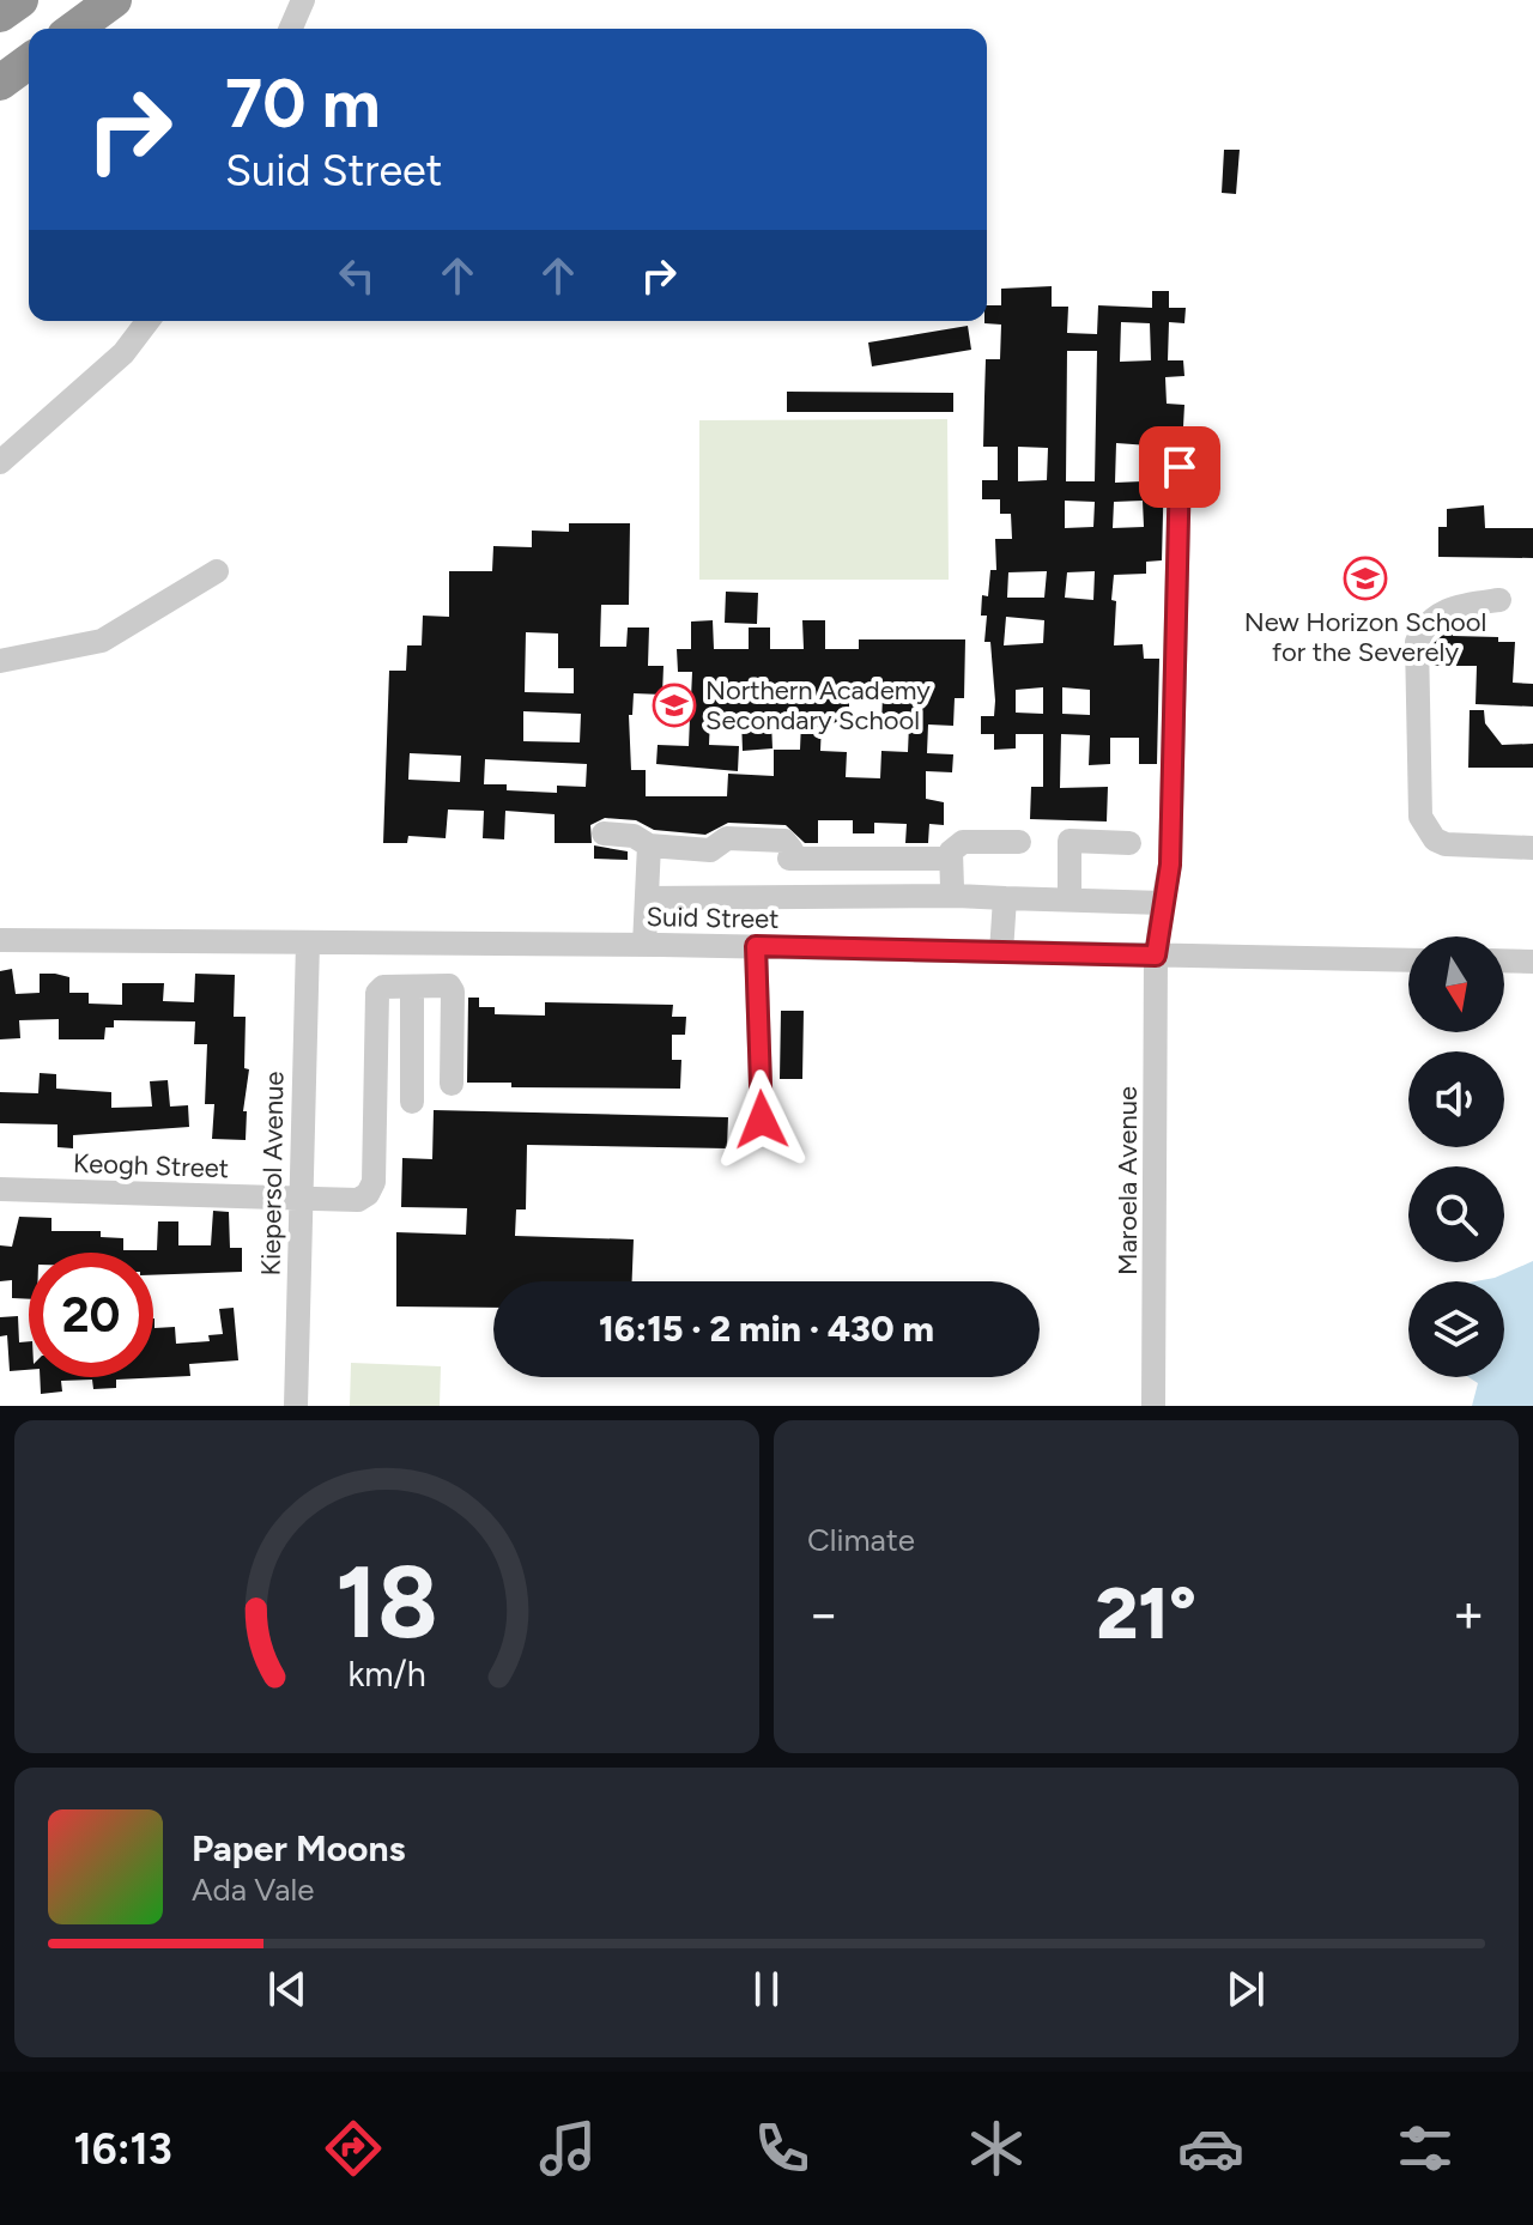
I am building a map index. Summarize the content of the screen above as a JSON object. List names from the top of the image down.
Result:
{
  "streets": {
    "street": [
      "Suid Street",
      "Keogh Street",
      "Kiepersol Avenue",
      "Maroela Avenue"
    ]
  },
  "crossings": [
    ["Suid Street", "Kiepersol Avenue"],
    ["Suid Street", "Maroela Avenue"],
    ["Keogh Street", "Kiepersol Avenue"]
  ],
  "places": {
    "school or university": ["New Horizon School for the Severely", "Northern Academy Secondary School"]
  },
  "north": "bottom",
  "page": {
    "turn": ["70 m", "Suid Street"],
    "limit": "20",
    "trip": "16:15 · 2 min · 430 m",
    "tile": "Climate",
    "heat": ["−", "21°", "+"],
    "song": ["Paper Moons", "Ada Vale"],
    "tabs": "16:13",
    "gauge": ["18", "km/h"]
  }
}
